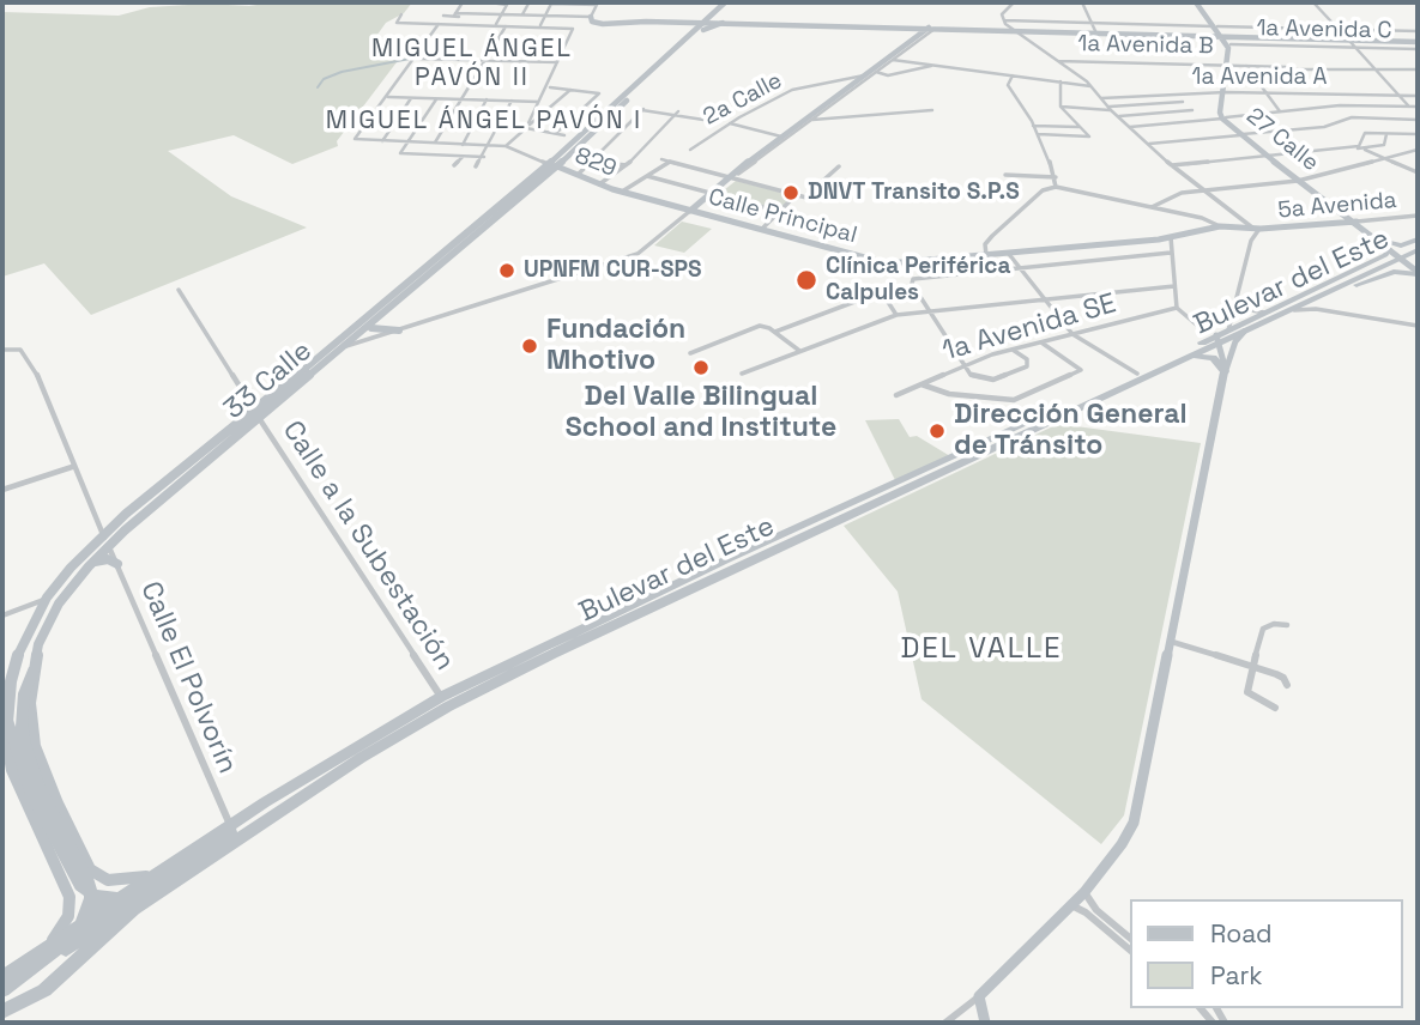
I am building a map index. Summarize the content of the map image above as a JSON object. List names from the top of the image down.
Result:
{
  "streets": {
    "highway": ["Bulevar del Este"],
    "main road": ["33 Calle"],
    "street": [
      "1a Avenida C",
      "1a Avenida B",
      "1a Avenida A",
      "2a Calle",
      "27 Calle",
      "829",
      "5a Avenida",
      "Calle Principal",
      "1a Avenida SE",
      "Calle a la Subestación",
      "Calle El Polvorín"
    ]
  },
  "crossings": [
    ["1a Avenida C", "27 Calle"],
    ["1a Avenida B", "27 Calle"],
    ["1a Avenida A", "27 Calle"],
    ["27 Calle", "5a Avenida"],
    ["27 Calle", "Bulevar del Este"],
    ["829", "Calle Principal"],
    ["829", "33 Calle"],
    ["5a Avenida", "Calle Principal"],
    ["Bulevar del Este", "33 Calle"],
    ["Bulevar del Este", "Calle a la Subestación"],
    ["Bulevar del Este", "Calle El Polvorín"],
    ["33 Calle", "Calle a la Subestación"],
    ["33 Calle", "Calle El Polvorín"]
  ],
  "districts": ["MIGUEL ÁNGEL PAVÓN II", "MIGUEL ÁNGEL PAVÓN I", "DEL VALLE"],
  "places": [
    "DNVT Transito S.P.S",
    "UPNFM CUR-SPS",
    "Clínica Periférica Calpules",
    "Fundación Mhotivo",
    "Del Valle Bilingual School and Institute",
    "Dirección General de Tránsito"
  ],
  "legend": ["Road", "Park"]
}
